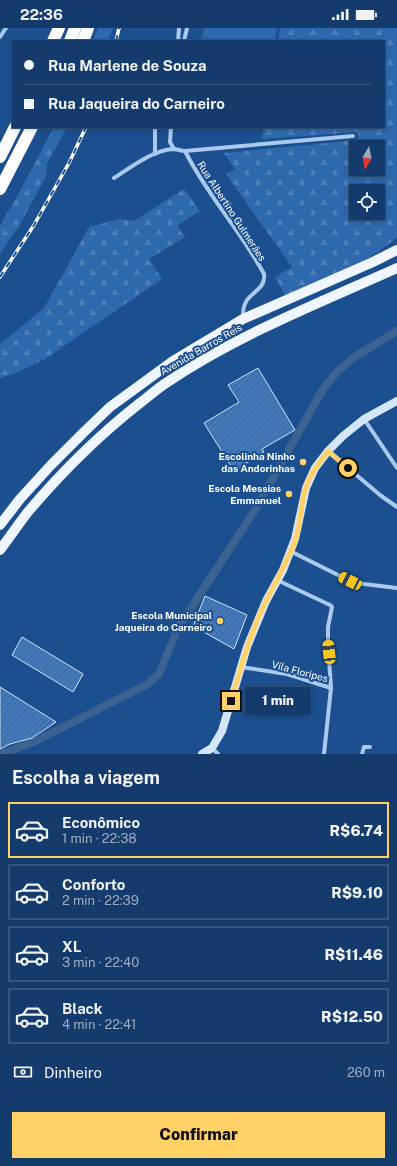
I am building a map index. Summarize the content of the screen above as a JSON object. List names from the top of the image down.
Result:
{
  "streets": {
    "main road": ["Avenida Barros Reis"],
    "street": ["Rua Albertino Gulmerães", "Vila Floripes"]
  },
  "crossings": [
    ["Rua Albertino Gulmerães", "Avenida Barros Reis"]
  ],
  "places": ["Escolinha Ninho das Andorinhas", "Escola Messias Emmanuel", "Escola Municipal Jaqueira do Carneiro"],
  "north": "bottom",
  "page": {
    "status": "22:36",
    "banner": ["Rua Marlene de Souza", "Rua Jaqueira do Carneiro"],
    "bubble": "1 min",
    "heading": "Escolha a viagem",
    "list": [
      {
        "name": "Econômico",
        "note": "1 min · 22:38",
        "value": "R$6.74"
      },
      {
        "name": "Conforto",
        "note": "2 min · 22:39",
        "value": "R$9.10"
      },
      {
        "name": "XL",
        "note": "3 min · 22:40",
        "value": "R$11.46"
      },
      {
        "name": "Black",
        "note": "4 min · 22:41",
        "value": "R$12.50"
      }
    ],
    "pay": ["Dinheiro", "260 m"],
    "buttons": "Confirmar"
  }
}
